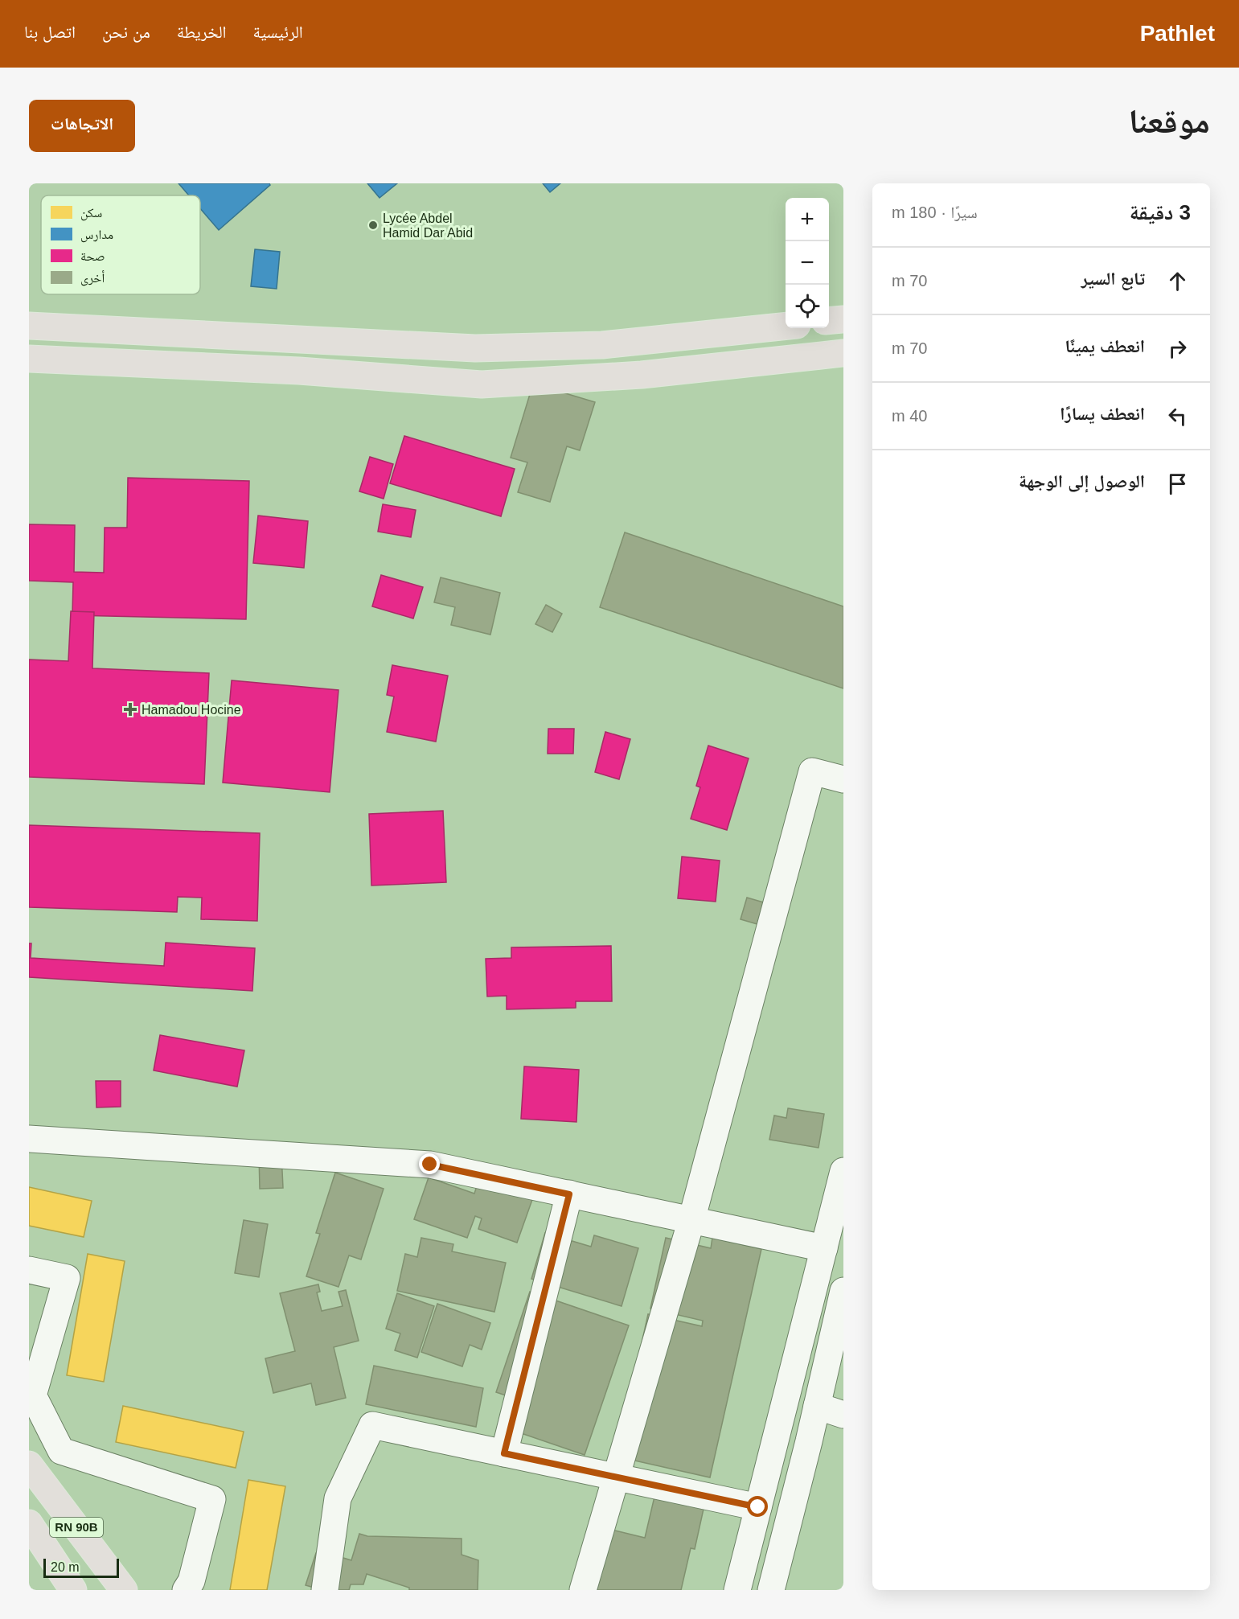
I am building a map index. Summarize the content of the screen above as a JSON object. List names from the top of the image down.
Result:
{
  "streets": {
    "main road": ["RN 90B"]
  },
  "places": {
    "other": ["Lycée Abdel Hamid Dar Abid"],
    "health": ["Hamadou Hocine"]
  },
  "legend": [
    "سكن",
    "مدارس",
    "صحة",
    "أخرى"
  ],
  "scale_bar": "20 m",
  "page": {
    "header": "Pathlet",
    "nav": [
      "الرئيسية",
      "الخريطة",
      "من نحن",
      "اتصل بنا"
    ],
    "title": "موقعنا",
    "buttons": "الاتجاهات",
    "heading": ["3 دقيقة", "سيرًا · 180 m"],
    "map_buttons": ["+", "−"],
    "list": [
      ["تابع السير", "70 m"],
      ["انعطف يمينًا", "70 m"],
      ["انعطف يسارًا", "40 m"],
      "الوصول إلى الوجهة"
    ],
    "scale": "20 m"
  }
}
